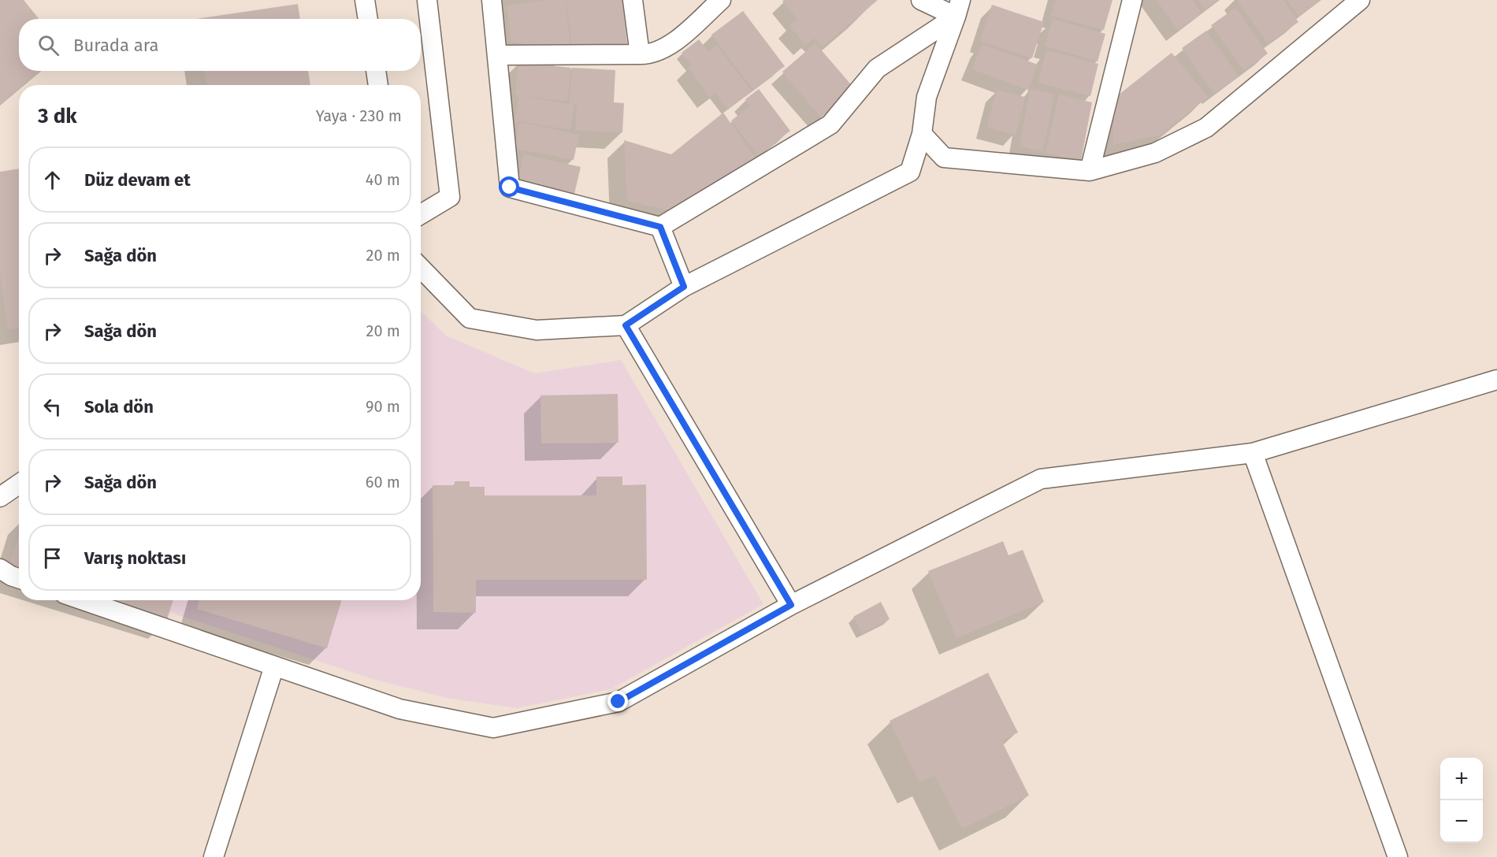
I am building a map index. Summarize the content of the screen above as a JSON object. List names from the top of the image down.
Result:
{
  "page": {
    "search": "Burada ara",
    "heading": ["3 dk", "Yaya · 230 m"],
    "list": [
      ["Düz devam et", "40 m"],
      ["Sağa dön", "20 m"],
      ["Sağa dön", "20 m"],
      ["Sola dön", "90 m"],
      ["Sağa dön", "60 m"],
      "Varış noktası"
    ],
    "map_buttons": ["+", "−"]
  }
}
